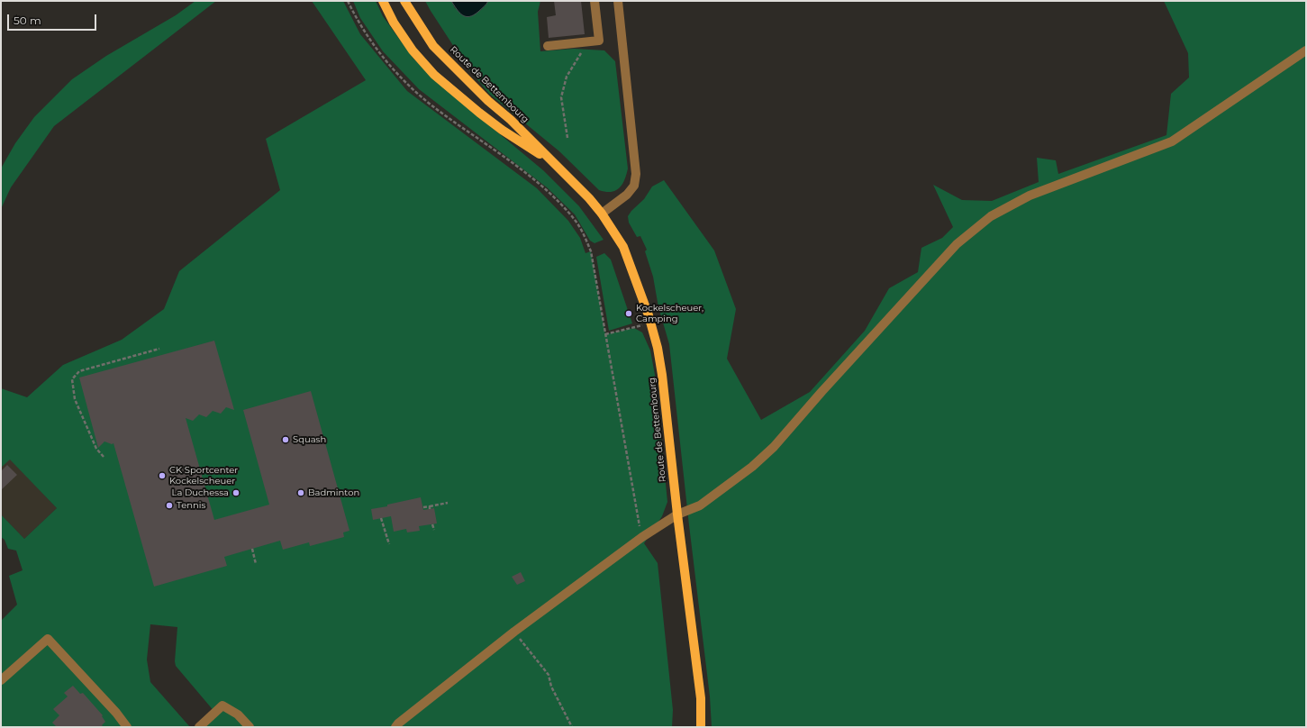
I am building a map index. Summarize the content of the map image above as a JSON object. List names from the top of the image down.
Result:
{
  "streets": {
    "main road": ["Route de Bettembourg"]
  },
  "places": [
    "Kockelscheuer, Camping",
    "Squash",
    "CK Sportcenter Kockelscheuer",
    "La Duchessa",
    "Badminton",
    "Tennis"
  ],
  "scale_bar": "50 m"
}
